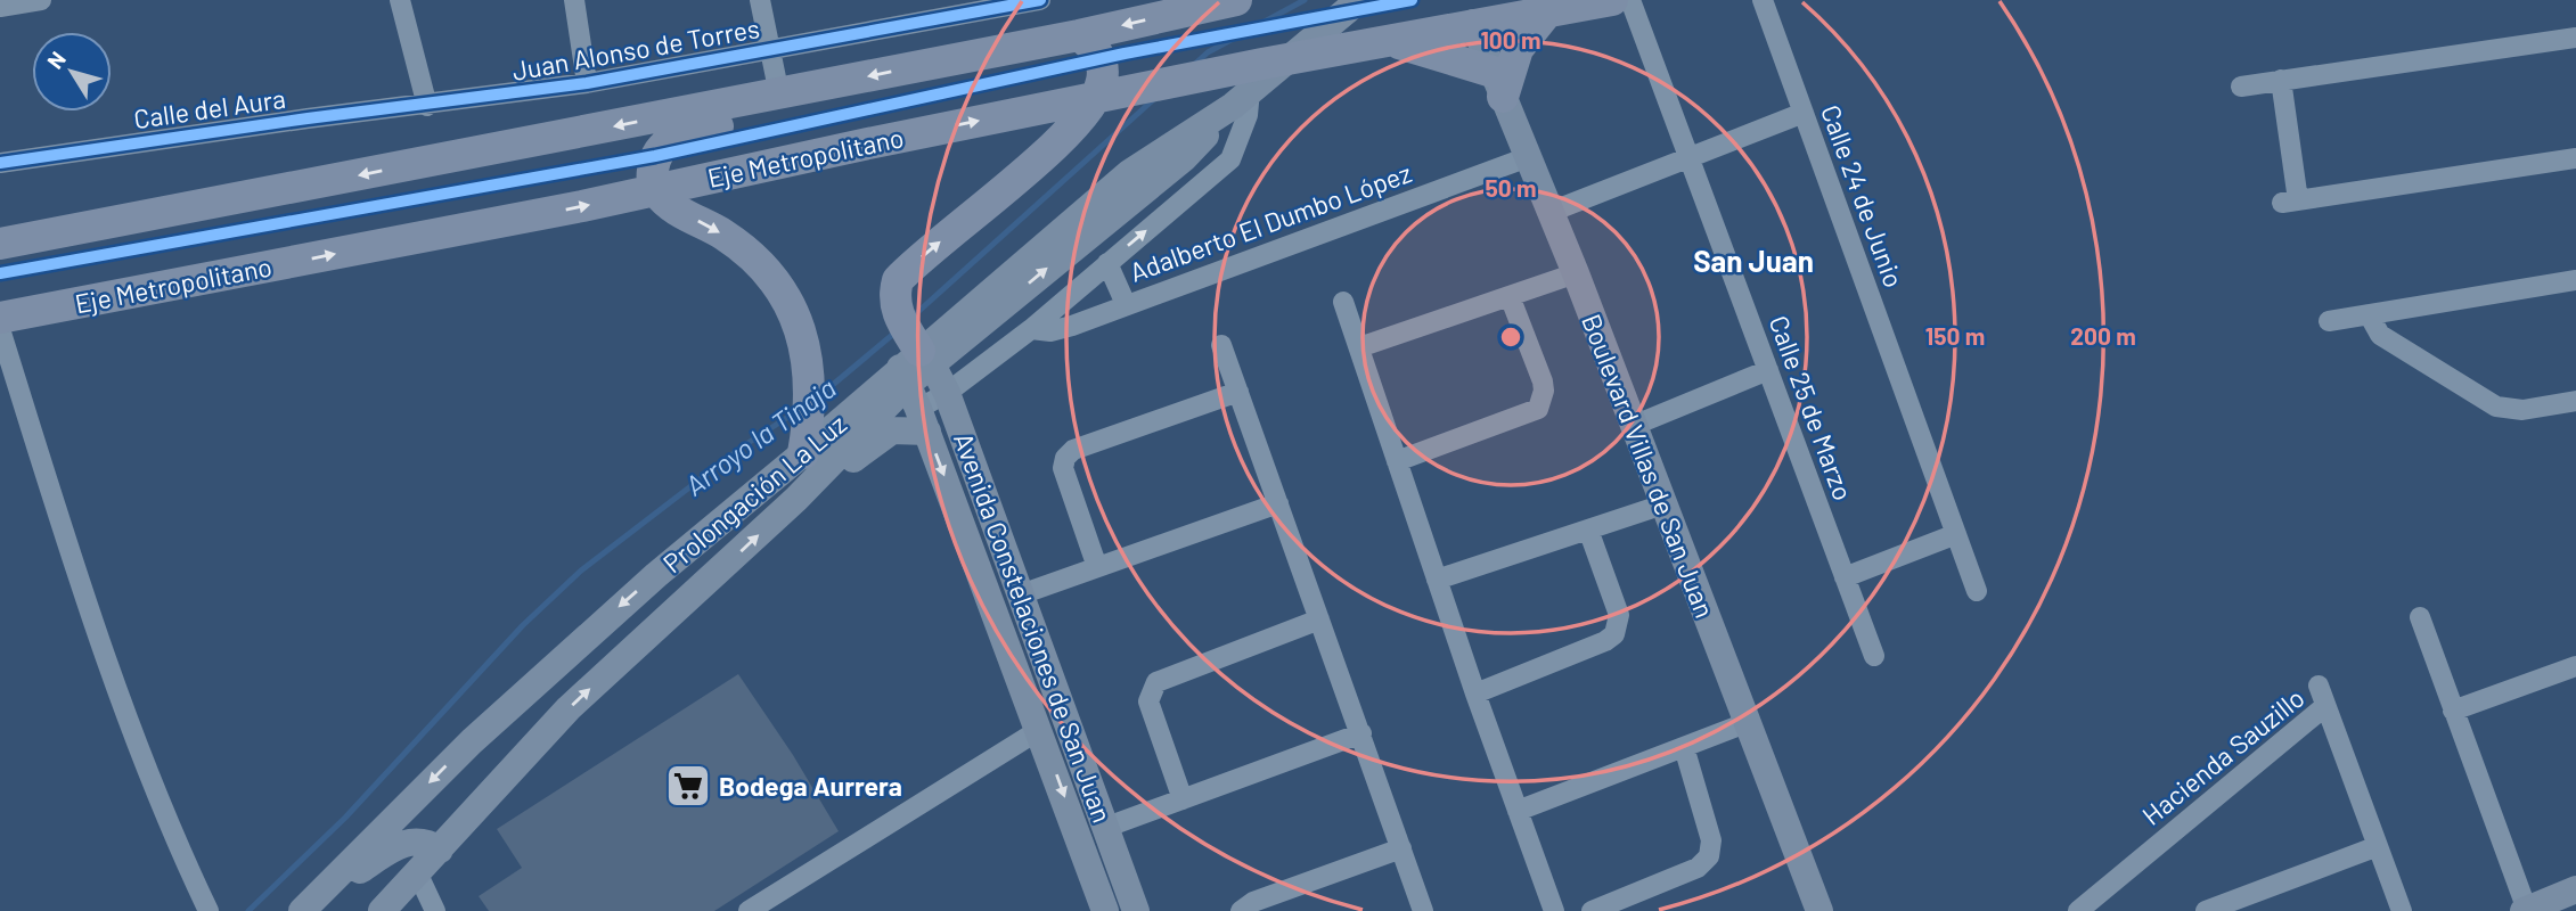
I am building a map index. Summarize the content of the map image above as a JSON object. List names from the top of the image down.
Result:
{
  "streets": {
    "main road": [
      "Eje Metropolitano",
      "Boulevard Villas de San Juan",
      "Prolongación La Luz",
      "Avenida Constelaciones de San Juan"
    ],
    "street": [
      "Juan Alonso de Torres",
      "Calle del Aura",
      "Calle 24 de Junio",
      "Adalberto El Dumbo López",
      "Calle 25 de Marzo",
      "Hacienda Sauzillo"
    ]
  },
  "crossings": [
    ["Juan Alonso de Torres", "Calle del Aura"],
    ["Eje Metropolitano", "Boulevard Villas de San Juan"],
    ["Eje Metropolitano", "Prolongación La Luz"],
    ["Adalberto El Dumbo López", "Boulevard Villas de San Juan"],
    ["Prolongación La Luz", "Avenida Constelaciones de San Juan"]
  ],
  "districts": ["San Juan"],
  "water": ["Arroyo la Tinaja"],
  "places": {
    "supermarket": ["Bodega Aurrera"]
  },
  "north": "top left",
  "rings": [
    "100 m",
    "50 m",
    "150 m",
    "200 m"
  ]
}
